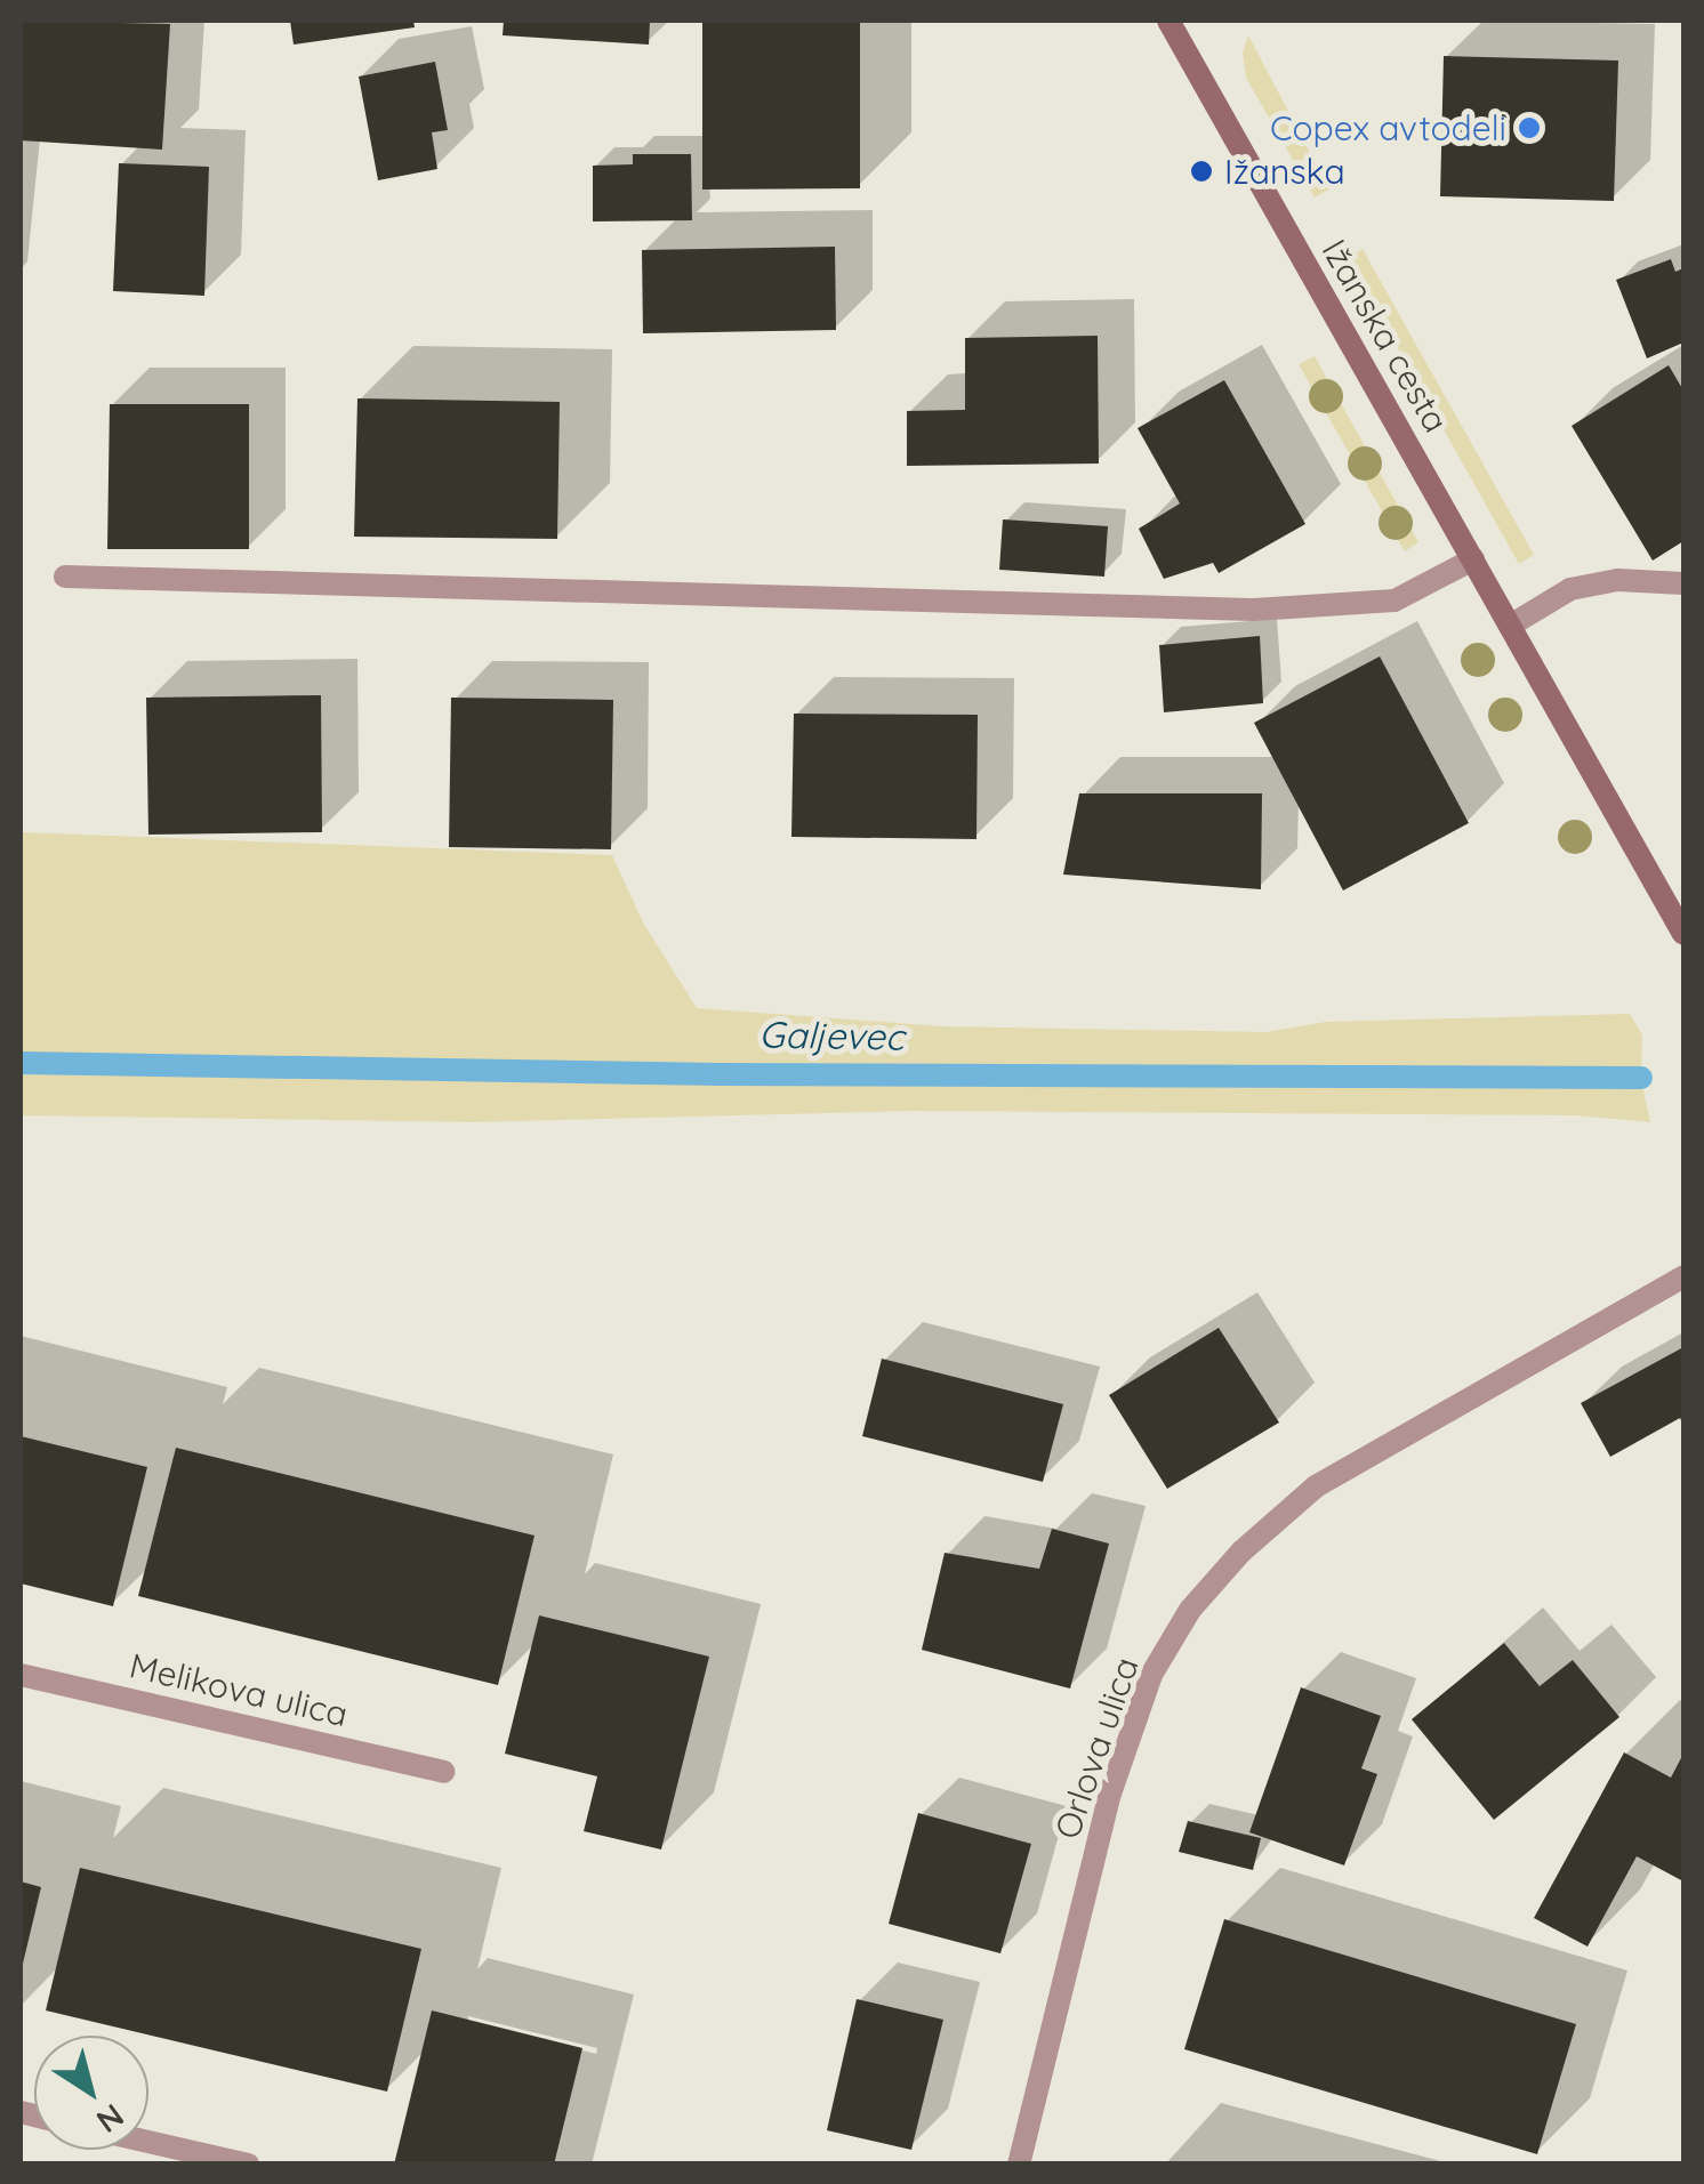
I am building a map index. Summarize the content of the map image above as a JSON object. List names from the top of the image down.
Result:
{
  "streets": {
    "main road": ["Ižanska cesta"],
    "street": ["Melikova ulica", "Orlova ulica"]
  },
  "water": ["Galjevec"],
  "places": ["Copex avtodeli", "Ižanska"],
  "north": "bottom right"
}
